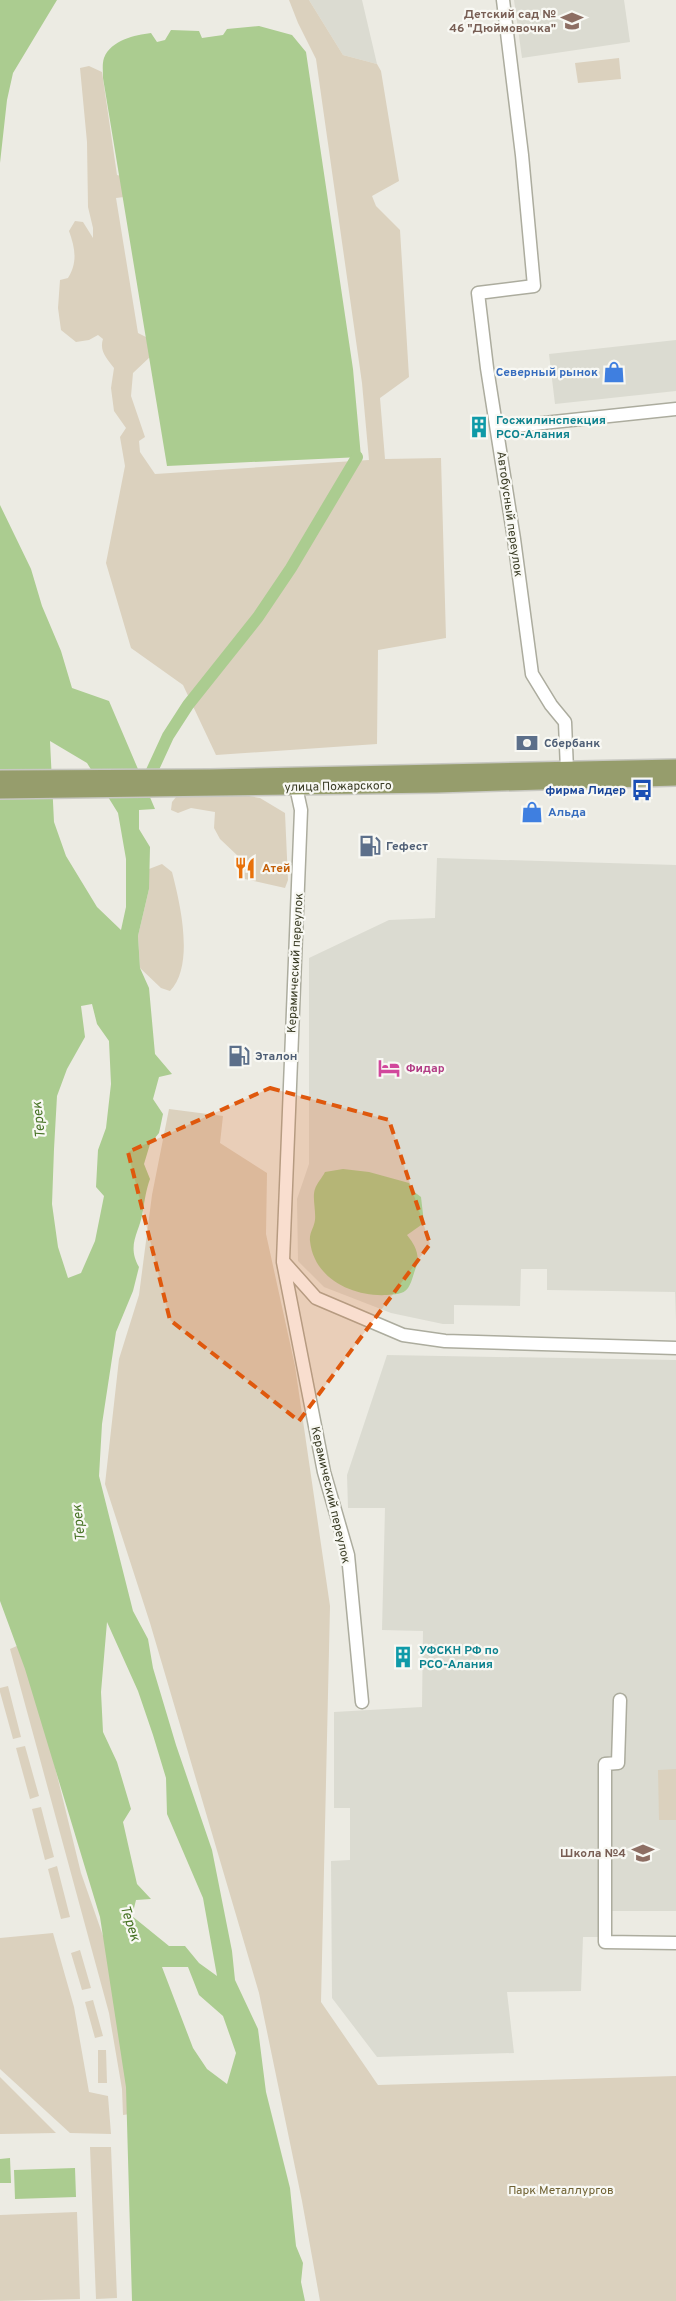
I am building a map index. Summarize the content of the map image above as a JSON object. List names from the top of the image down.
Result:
{
  "streets": {
    "main road": ["улица Пожарского"],
    "street": ["Автобусный переулок", "Керамический переулок"]
  },
  "crossings": [
    ["Автобусный переулок", "улица Пожарского"],
    ["улица Пожарского", "Керамический переулок"]
  ],
  "water": ["Терек"],
  "parks": ["Парк Металлургов"],
  "places": {
    "school or university": ["Детский сад № 46 \"Дюймовочка\"", "Школа №4"],
    "shop": ["Северный рынок", "Альда"],
    "building": ["Госжилинспекция РСО-Алания", "УФСКН РФ по РСО-Алания"],
    "bank": ["Сбербанк"],
    "bus stop": ["фирма Лидер"],
    "fuel station": ["Гефест", "Эталон"],
    "restaurant": ["Атей"],
    "hotel": ["Фидар"]
  }
}
